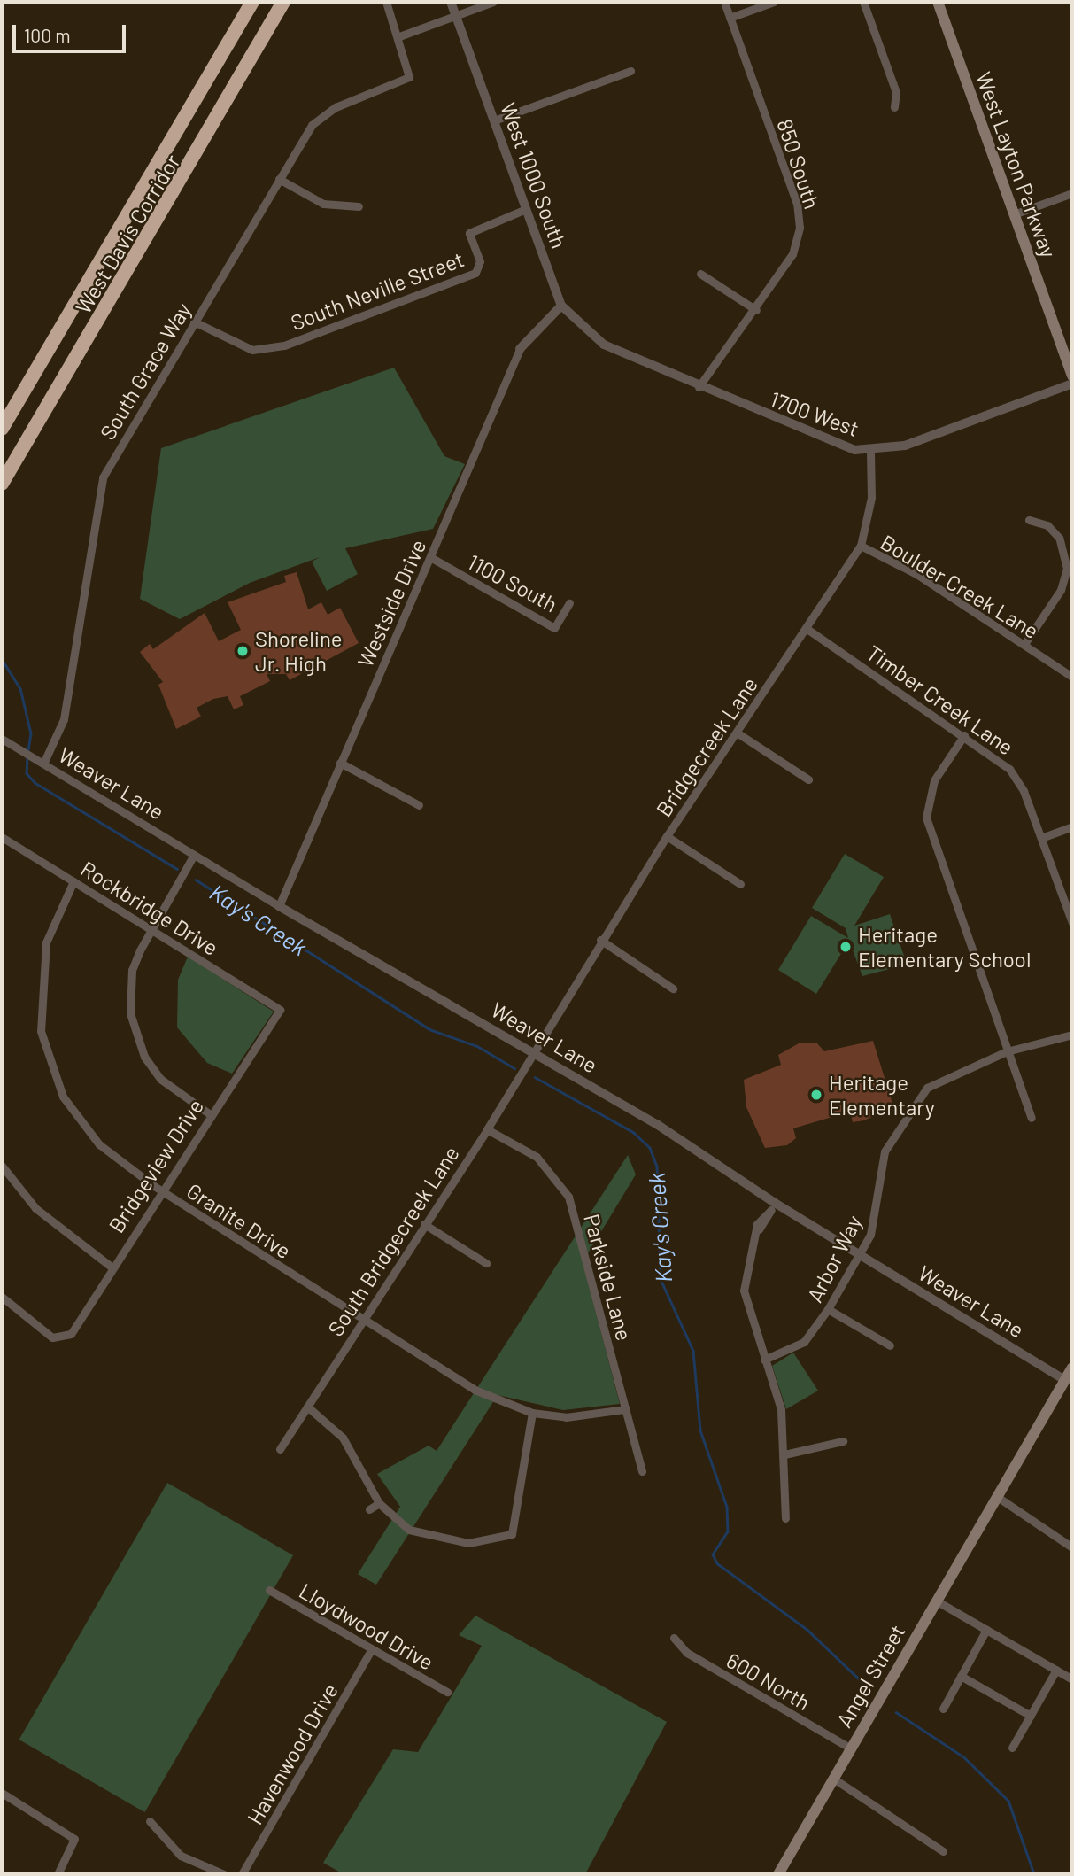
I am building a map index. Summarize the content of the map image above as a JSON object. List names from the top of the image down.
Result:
{
  "streets": {
    "highway": ["West Davis Corridor"],
    "main road": ["West Layton Parkway", "Angel Street"],
    "street": [
      "850 South",
      "West 1000 South",
      "South Neville Street",
      "South Grace Way",
      "1700 West",
      "1100 South",
      "Boulder Creek Lane",
      "Westside Drive",
      "Timber Creek Lane",
      "Bridgecreek Lane",
      "Weaver Lane",
      "Rockbridge Drive",
      "Bridgeview Drive",
      "Granite Drive",
      "South Bridgecreek Lane",
      "Arbor Way",
      "Parkside Lane",
      "Lloydwood Drive",
      "600 North",
      "Havenwood Drive"
    ]
  },
  "crossings": [
    ["850 South", "1700 West"],
    ["West 1000 South", "South Neville Street"],
    ["West 1000 South", "1700 West"],
    ["South Neville Street", "South Grace Way"],
    ["South Grace Way", "Weaver Lane"],
    ["1700 West", "Bridgecreek Lane"],
    ["1100 South", "Westside Drive"],
    ["Boulder Creek Lane", "Bridgecreek Lane"],
    ["Westside Drive", "Weaver Lane"],
    ["Timber Creek Lane", "Bridgecreek Lane"],
    ["Bridgecreek Lane", "Weaver Lane"],
    ["Bridgecreek Lane", "South Bridgecreek Lane"],
    ["Weaver Lane", "South Bridgecreek Lane"],
    ["Weaver Lane", "Arbor Way"],
    ["Weaver Lane", "Angel Street"],
    ["Rockbridge Drive", "Bridgeview Drive"],
    ["Rockbridge Drive", "Granite Drive"],
    ["Bridgeview Drive", "Granite Drive"],
    ["Granite Drive", "South Bridgecreek Lane"],
    ["Granite Drive", "Parkside Lane"],
    ["South Bridgecreek Lane", "Parkside Lane"],
    ["Lloydwood Drive", "Havenwood Drive"],
    ["Angel Street", "600 North"]
  ],
  "water": ["Kay's Creek"],
  "places": ["Shoreline Jr. High", "Heritage Elementary School", "Heritage Elementary"],
  "scale_bar": "100 m"
}
